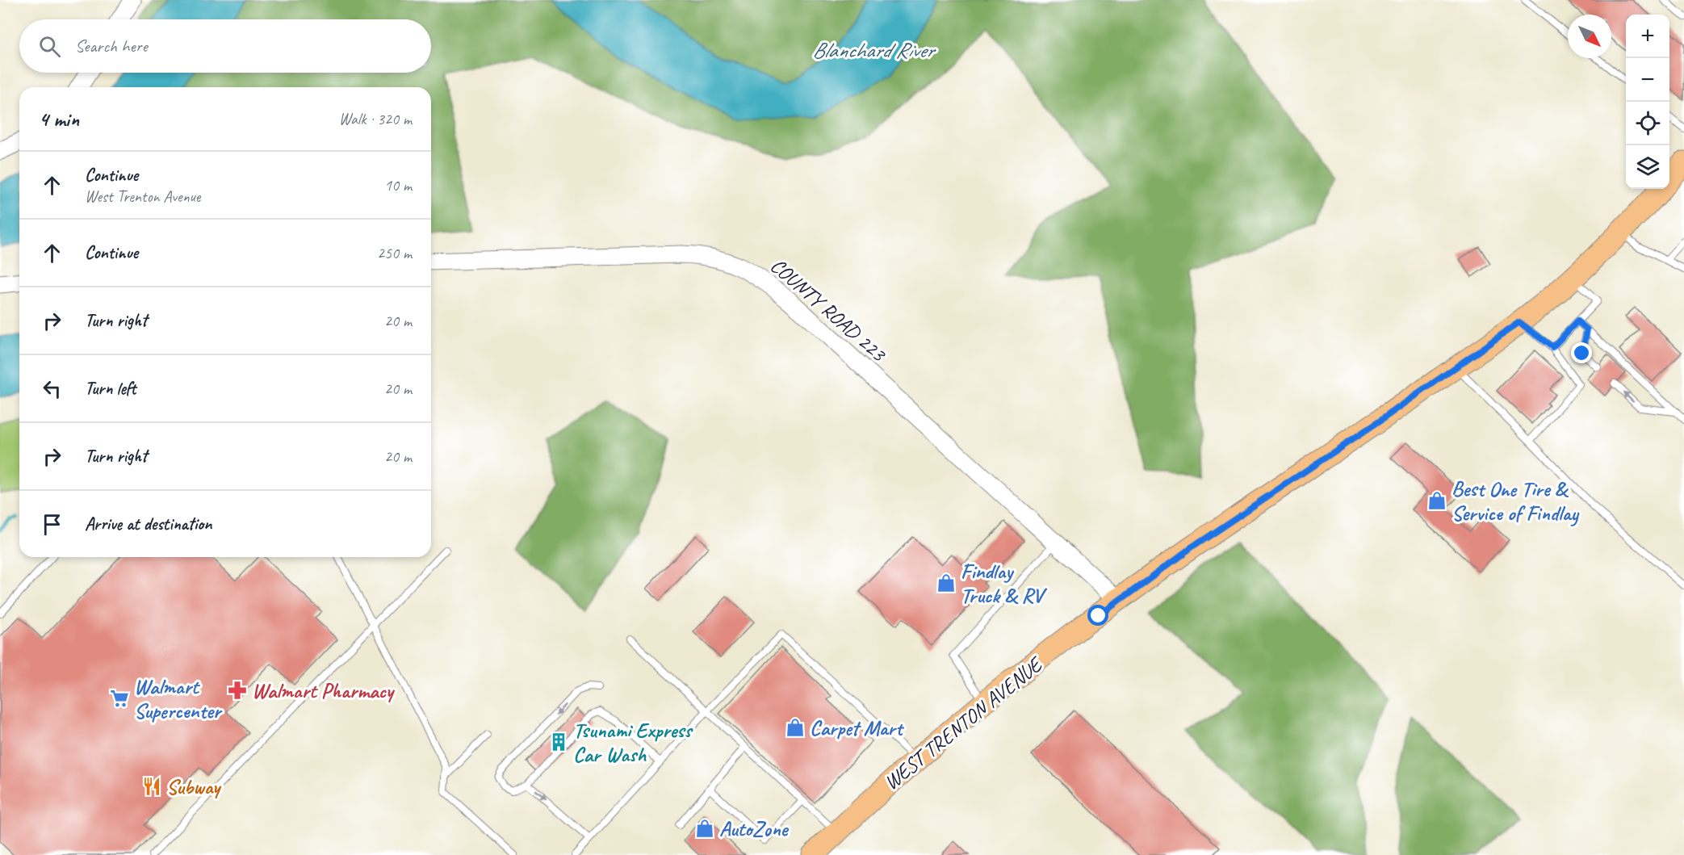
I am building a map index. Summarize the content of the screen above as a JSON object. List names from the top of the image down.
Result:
{
  "streets": {
    "main road": ["WEST TRENTON AVENUE"],
    "street": ["COUNTY ROAD 223"]
  },
  "crossings": [
    ["COUNTY ROAD 223", "WEST TRENTON AVENUE"]
  ],
  "water": ["Blanchard River"],
  "places": {
    "shop": [
      "Best One Tire & Service of Findlay",
      "Findlay Truck & RV",
      "Carpet Mart",
      "AutoZone"
    ],
    "pharmacy": ["Walmart Pharmacy"],
    "supermarket": ["Walmart Supercenter"],
    "building": ["Tsunami Express Car Wash"],
    "restaurant": ["Subway"]
  },
  "north": "bottom right",
  "page": {
    "map_buttons": ["+", "−"],
    "search": "Search here",
    "heading": ["4 min", "Walk · 320 m"],
    "list": [
      ["Continue", "West Trenton Avenue", "10 m"],
      ["Continue", "250 m"],
      ["Turn right", "20 m"],
      ["Turn left", "20 m"],
      ["Turn right", "20 m"],
      "Arrive at destination"
    ]
  }
}
